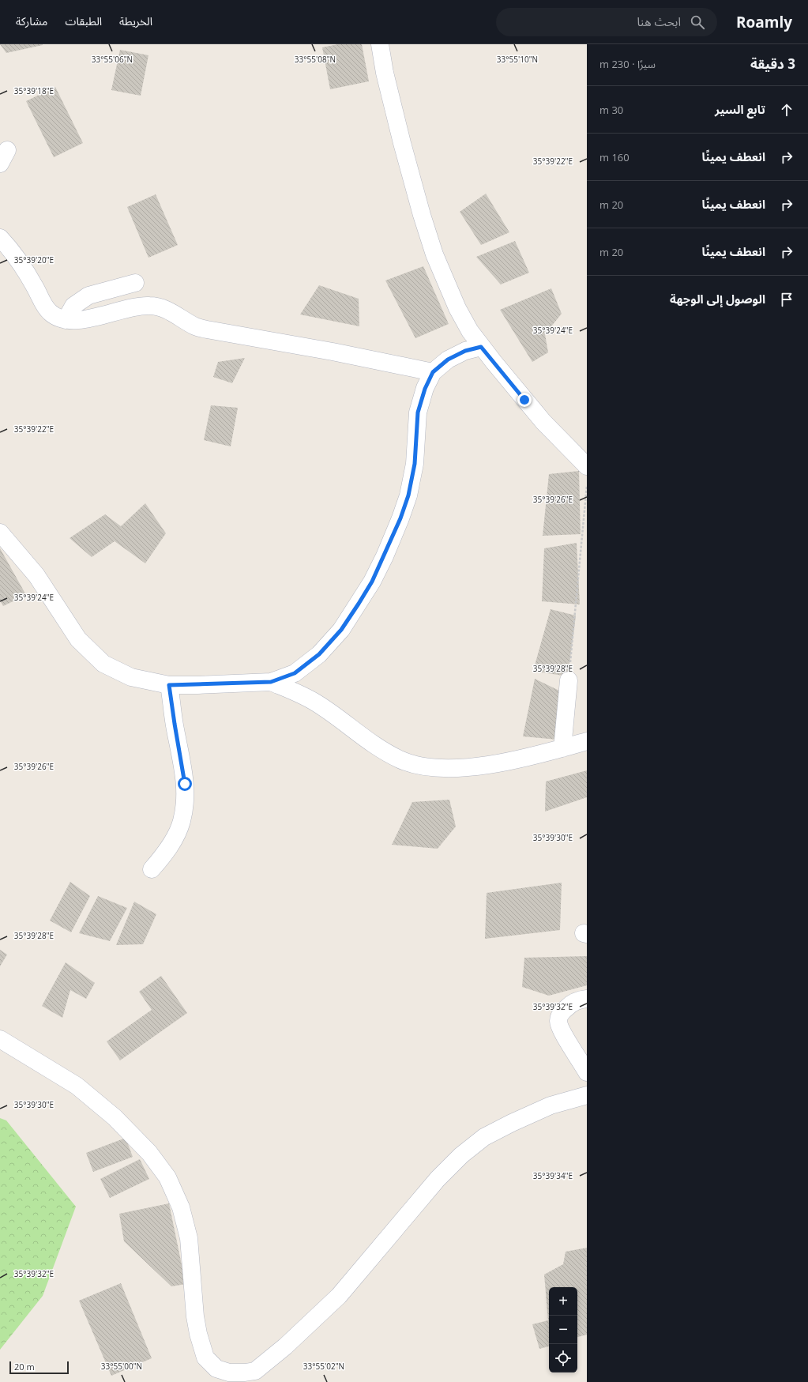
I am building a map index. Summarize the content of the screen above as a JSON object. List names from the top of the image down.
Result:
{
  "scale_bar": "20 m",
  "page": {
    "header": "Roamly",
    "search": "ابحث هنا",
    "nav": ["الخريطة", "الطبقات", "مشاركة"],
    "heading": ["3 دقيقة", "سيرًا · 230 m"],
    "list": [
      ["تابع السير", "30 m"],
      ["انعطف يمينًا", "160 m"],
      ["انعطف يمينًا", "20 m"],
      ["انعطف يمينًا", "20 m"],
      "الوصول إلى الوجهة"
    ],
    "map_buttons": ["+", "−"],
    "scale": "20 m"
  },
  "coordinates": [
    "33°55'06\"N",
    "33°55'08\"N",
    "33°55'10\"N",
    "35°39'18\"E",
    "35°39'22\"E",
    "35°39'20\"E",
    "35°39'24\"E",
    "35°39'26\"E",
    "35°39'28\"E",
    "35°39'30\"E",
    "35°39'32\"E",
    "35°39'34\"E",
    "33°55'00\"N",
    "33°55'02\"N"
  ]
}
